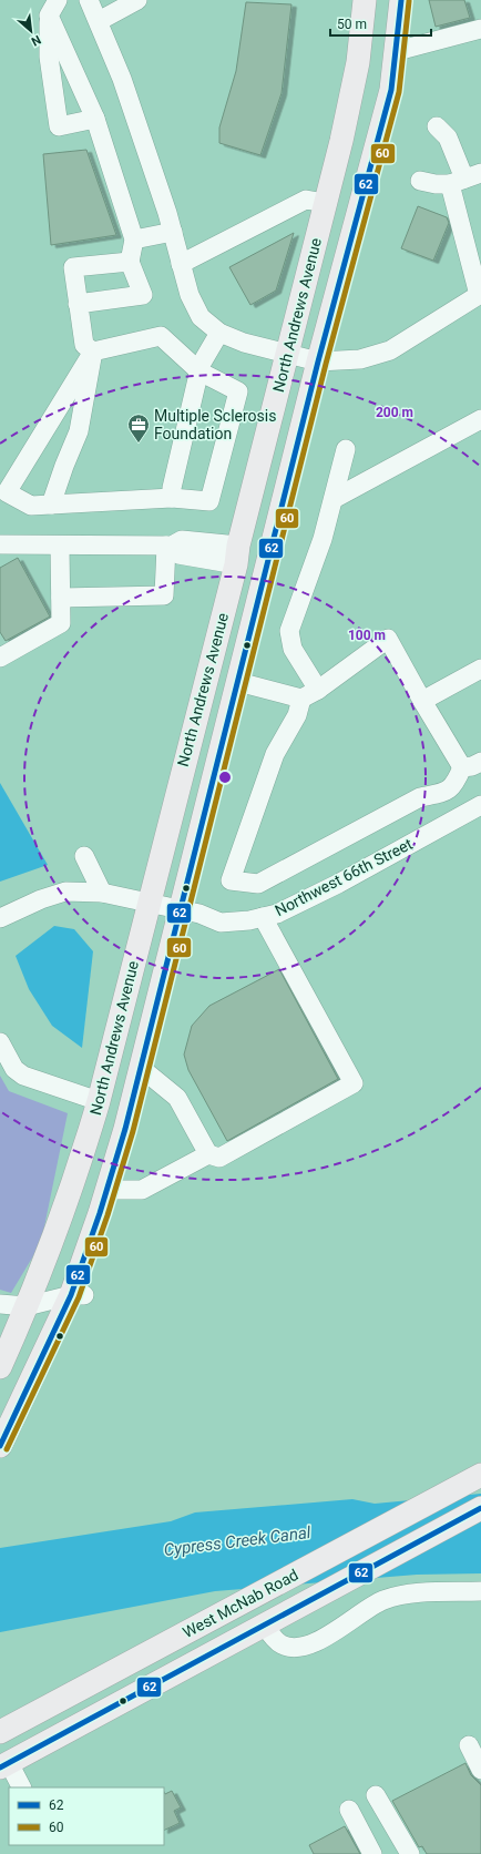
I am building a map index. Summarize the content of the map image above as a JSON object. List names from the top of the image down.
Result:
{
  "streets": {
    "main road": ["North Andrews Avenue", "West McNab Road"],
    "street": ["Northwest 66th Street"]
  },
  "crossings": [
    ["North Andrews Avenue", "Northwest 66th Street"]
  ],
  "water": ["Cypress Creek Canal"],
  "places": {
    "office": ["Multiple Sclerosis Foundation"]
  },
  "lines": ["transit line 62", "transit line 60"],
  "legend": ["62", "60"],
  "scale_bar": "50 m",
  "north": "bottom right",
  "rings": ["200 m", "100 m"]
}
